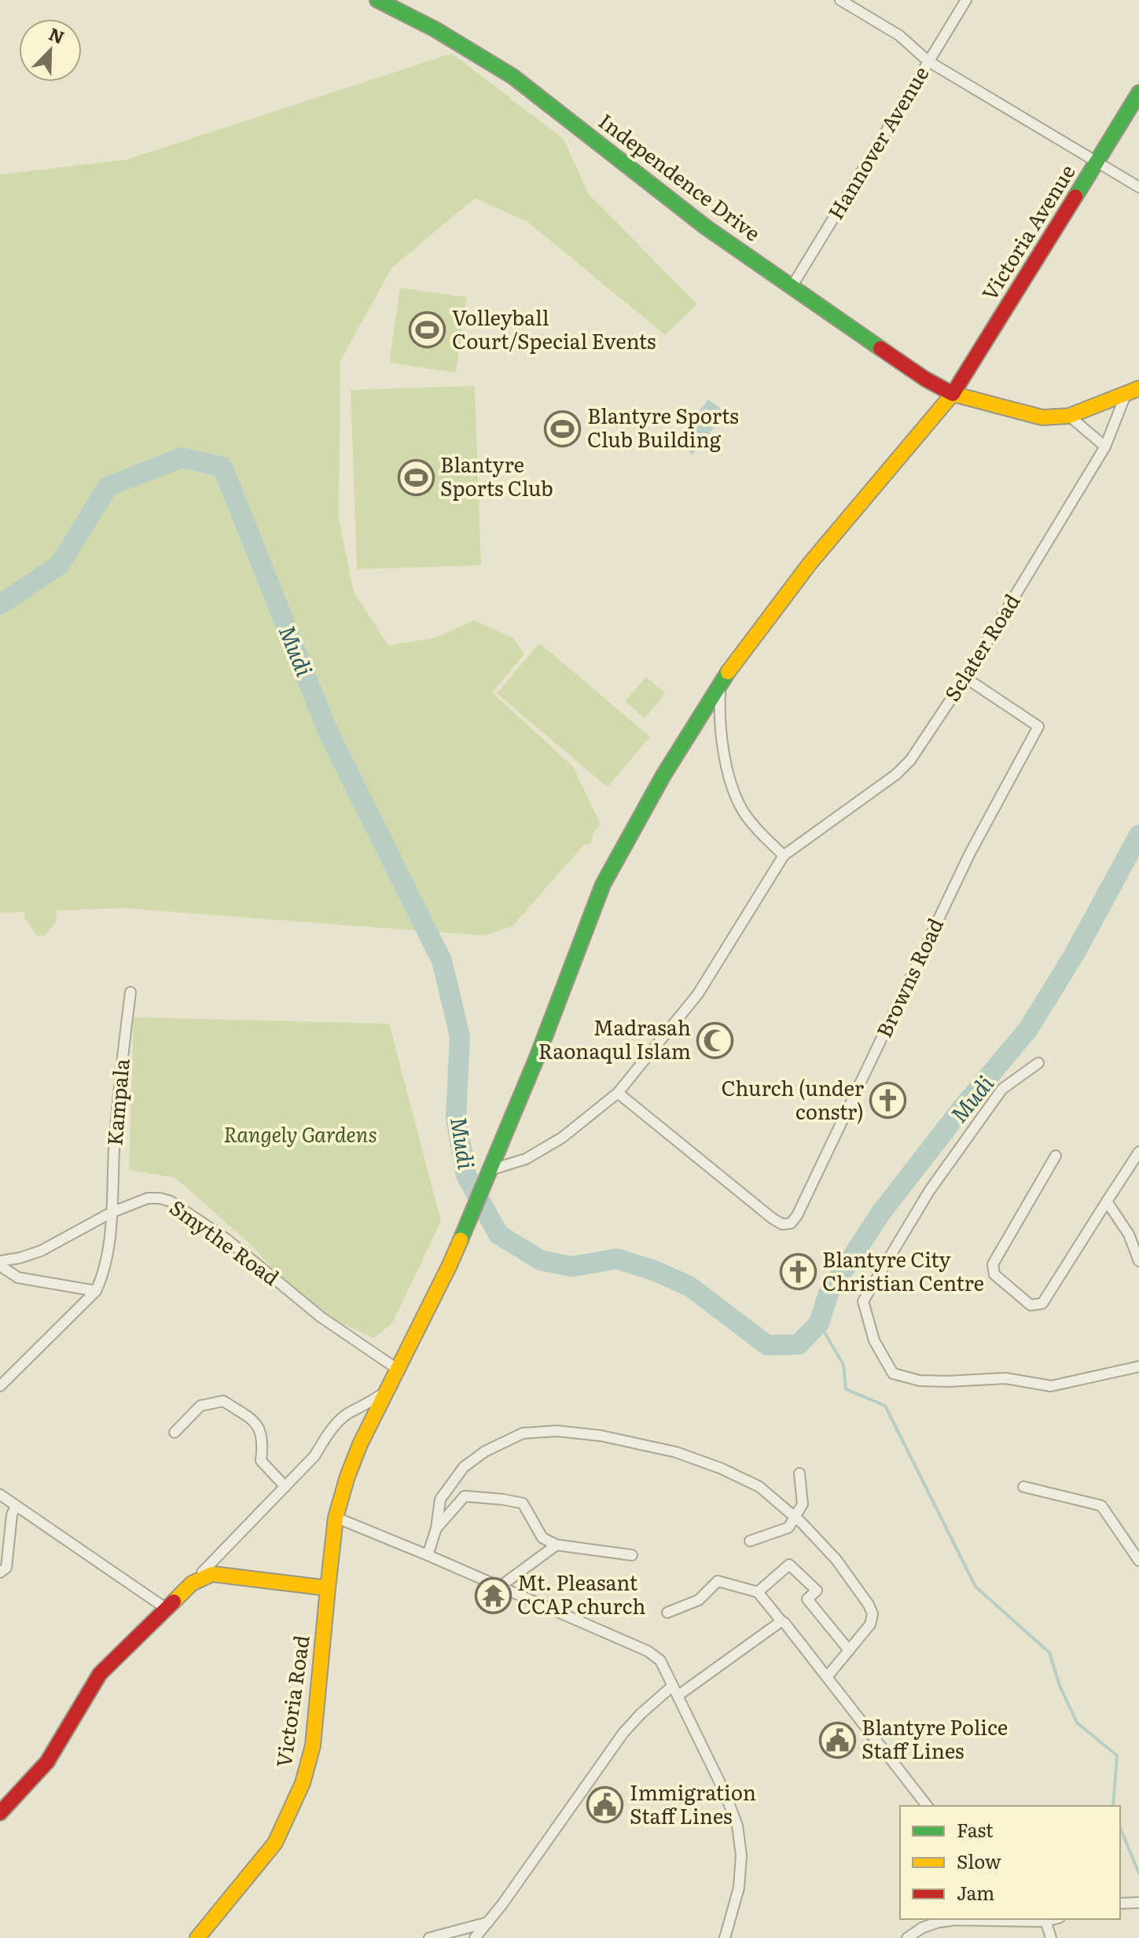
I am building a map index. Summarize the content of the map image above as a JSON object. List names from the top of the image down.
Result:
{
  "streets": {
    "main road": ["Independence Drive", "Victoria Avenue", "Victoria Road"],
    "street": [
      "Hannover Avenue",
      "Sclater Road",
      "Browns Road",
      "Kampala",
      "Smythe Road"
    ]
  },
  "crossings": [
    ["Hannover Avenue", "Independence Drive"],
    ["Independence Drive", "Victoria Avenue"],
    ["Independence Drive", "Sclater Road"],
    ["Victoria Avenue", "Victoria Road"],
    ["Sclater Road", "Browns Road"],
    ["Kampala", "Smythe Road"],
    ["Smythe Road", "Victoria Road"]
  ],
  "water": ["Mudi"],
  "parks": ["Rangely Gardens"],
  "places": {
    "sports": ["Volleyball Court/Special Events", "Blantyre Sports Club Building", "Blantyre Sports Club"],
    "mosque": ["Madrasah Raonaqul Islam"],
    "church": ["Church (under constr)", "Blantyre City Christian Centre"],
    "temple": ["Mt. Pleasant CCAP church"],
    "public building": ["Blantyre Police Staff Lines", "Immigration Staff Lines"]
  },
  "legend": ["Fast", "Slow", "Jam"],
  "north": "top right"
}
